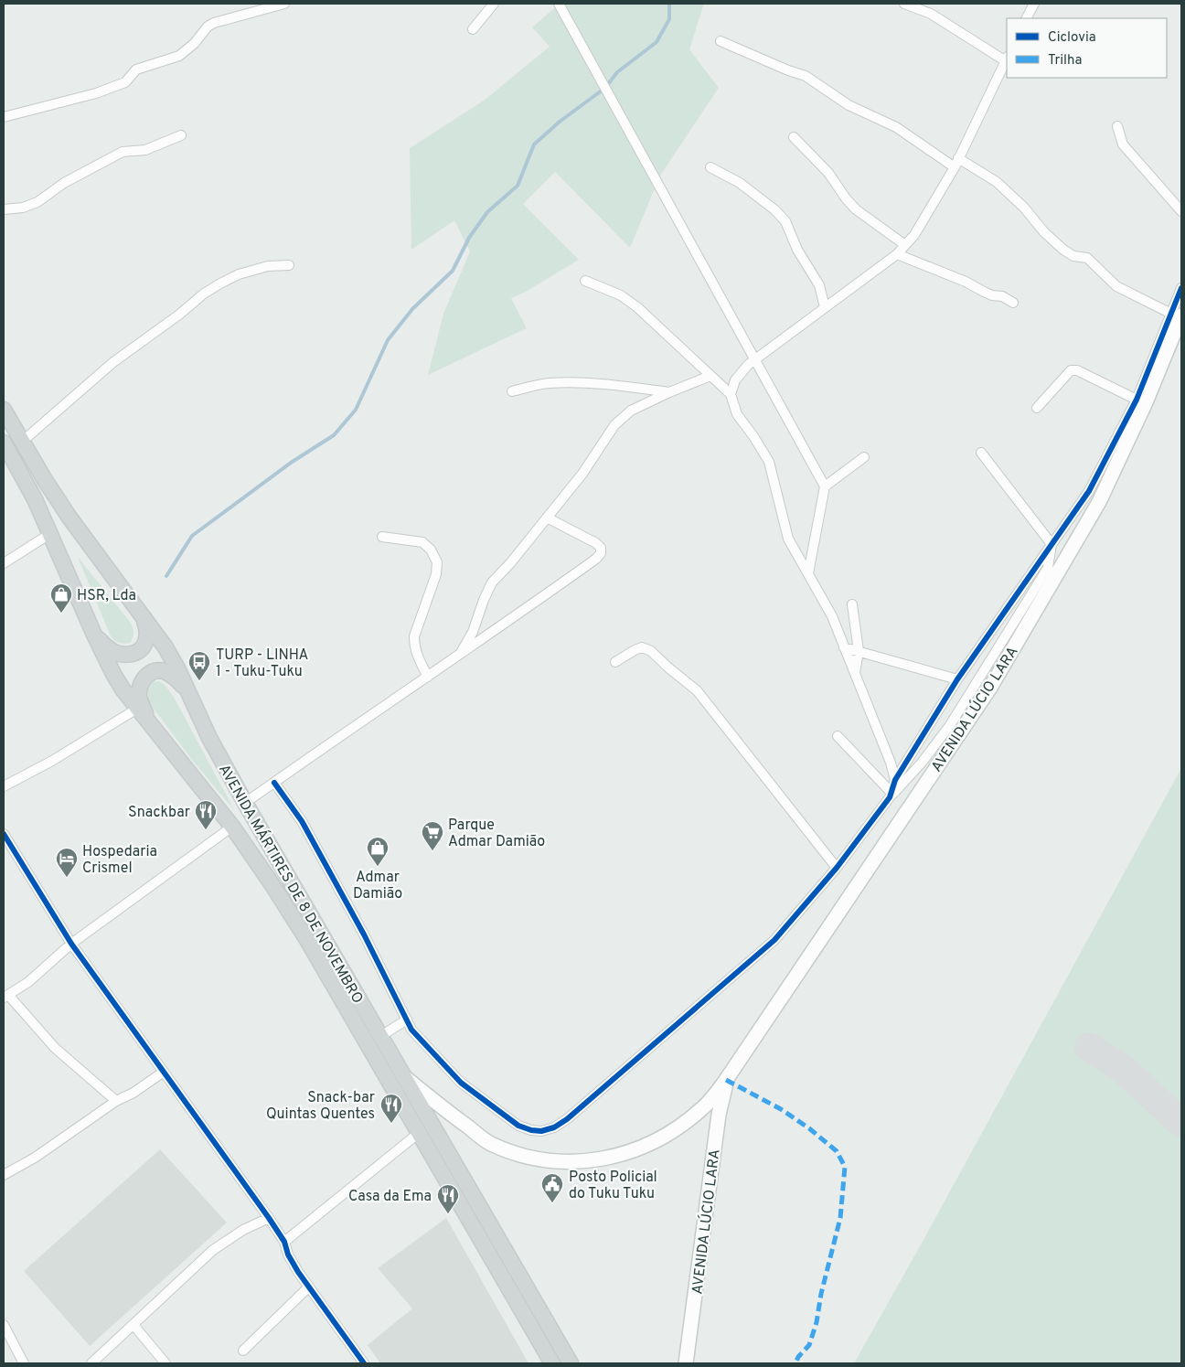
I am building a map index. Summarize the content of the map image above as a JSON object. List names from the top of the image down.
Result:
{
  "streets": {
    "main road": ["AVENIDA LÚCIO LARA", "AVENIDA MÁRTIRES DE 8 DE NOVEMBRO"]
  },
  "crossings": [
    ["AVENIDA LÚCIO LARA", "AVENIDA MÁRTIRES DE 8 DE NOVEMBRO"]
  ],
  "places": {
    "shop": ["HSR, Lda", "Admar Damião"],
    "bus stop": ["TURP - LINHA 1 - Tuku-Tuku"],
    "restaurant": ["Snackbar", "Snack-bar Quintas Quentes", "Casa da Ema"],
    "supermarket": ["Parque Admar Damião"],
    "hotel": ["Hospedaria Crismel"],
    "public building": ["Posto Policial do Tuku Tuku"]
  },
  "legend": ["Ciclovia", "Trilha"]
}
